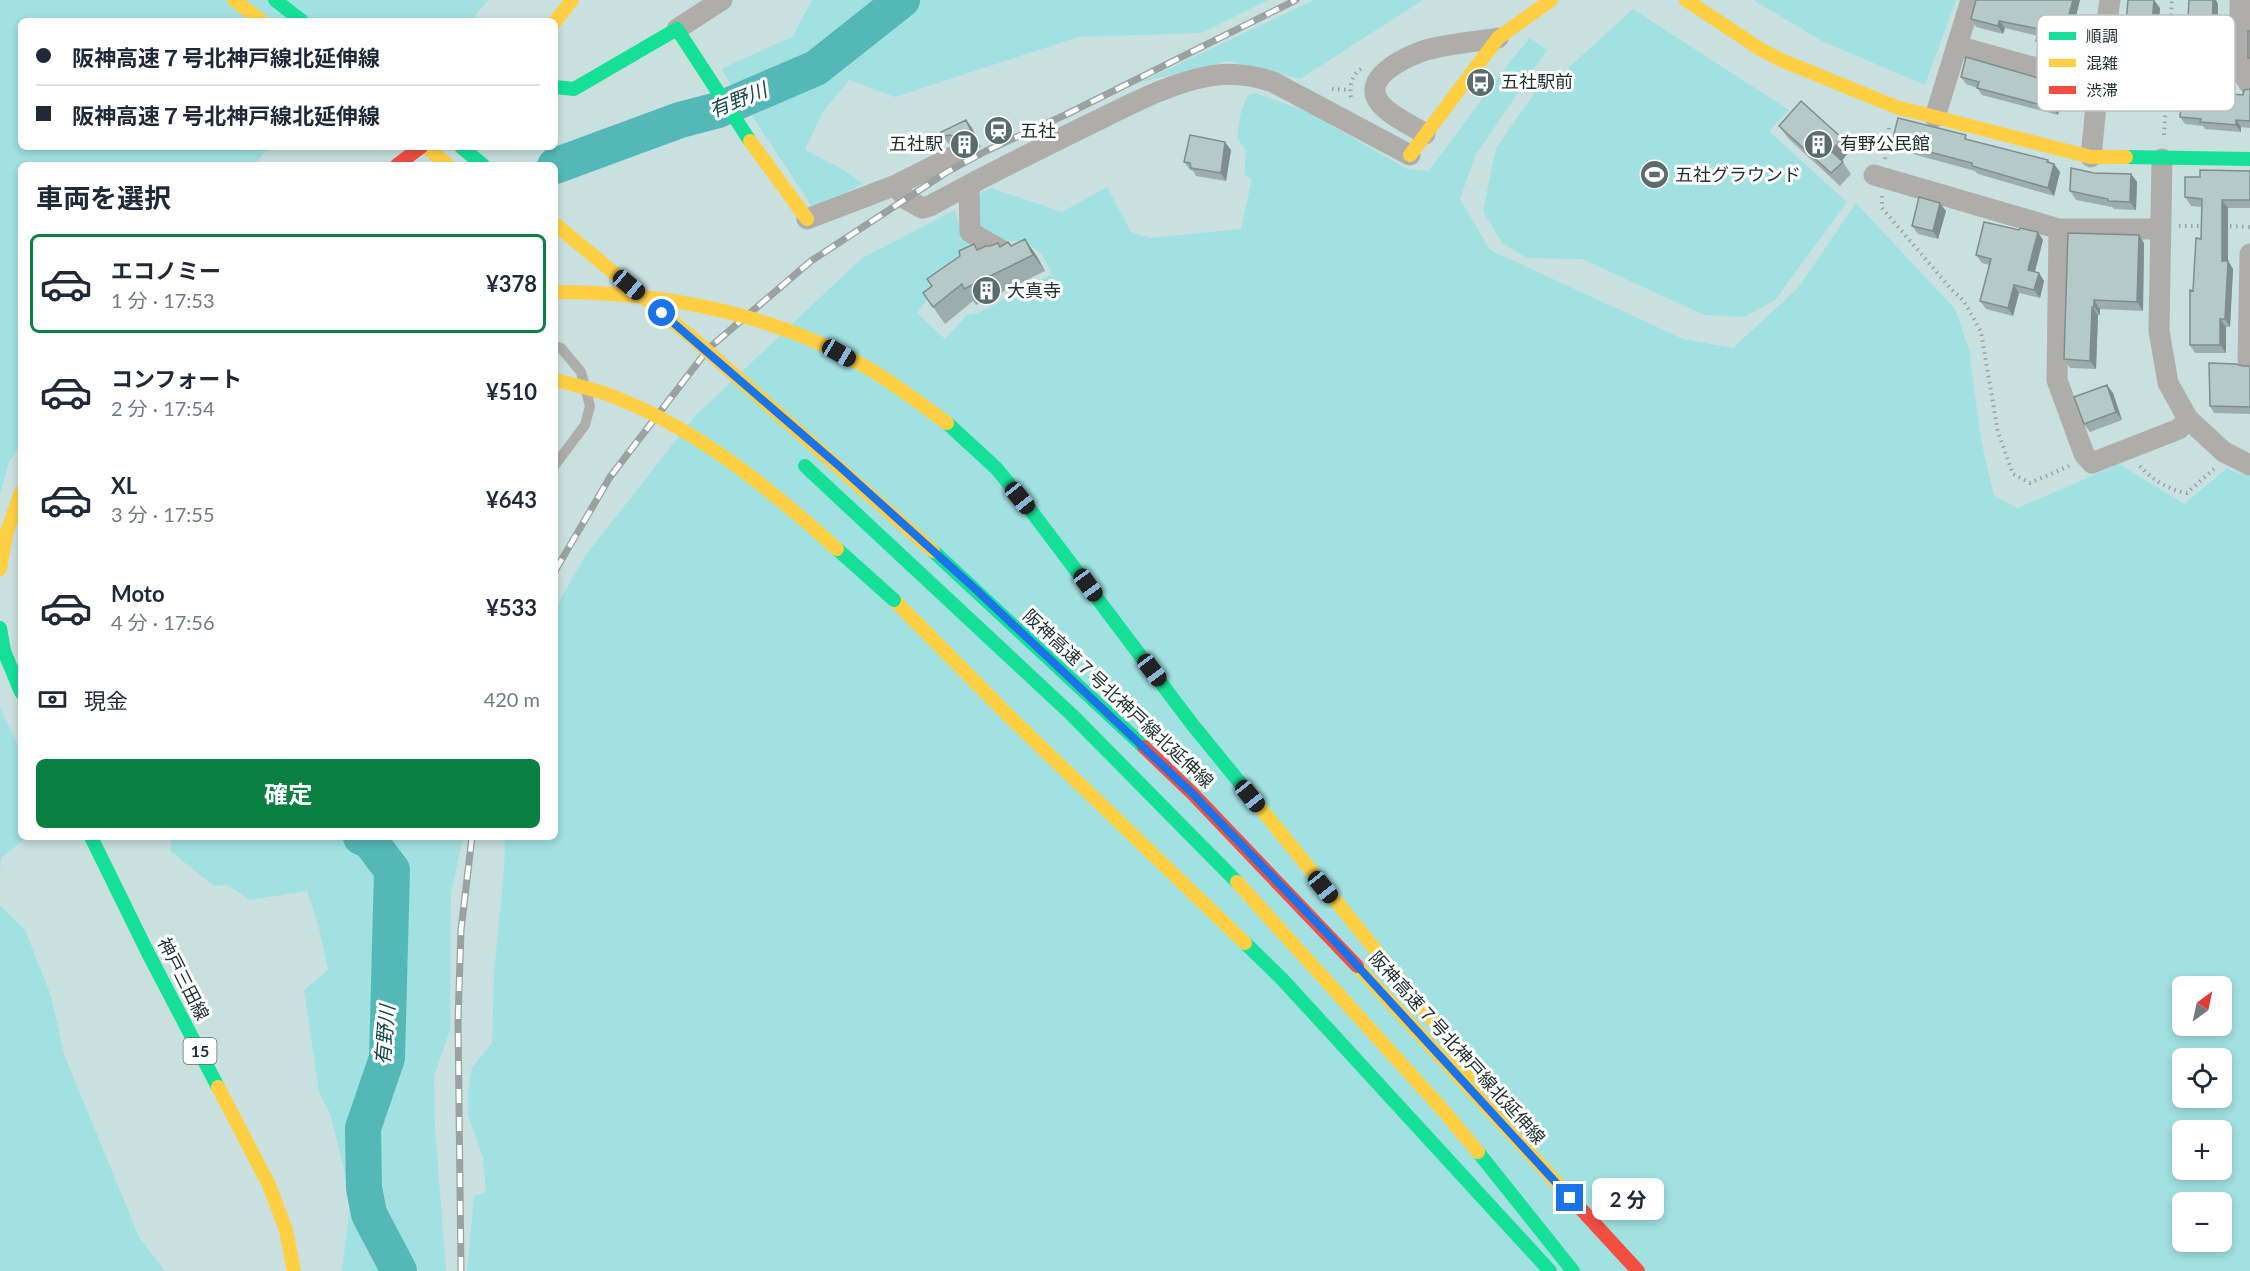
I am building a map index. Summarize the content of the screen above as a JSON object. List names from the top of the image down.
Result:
{
  "streets": {
    "main road": ["阪神高速７号北神戸線北延伸線", "神戸三田線", "15"]
  },
  "water": ["有野川"],
  "places": {
    "bus stop": ["五社駅前"],
    "station": ["五社"],
    "building": ["五社駅", "有野公民館", "大真寺"],
    "sports": ["五社グラウンド"]
  },
  "legend": ["順調", "混雑", "渋滞"],
  "north": "top right",
  "page": {
    "banner": ["阪神高速７号北神戸線北延伸線", "阪神高速７号北神戸線北延伸線"],
    "heading": "車両を選択",
    "list": [
      {
        "name": "エコノミー",
        "note": "1 分 · 17:53",
        "value": "¥378"
      },
      {
        "name": "コンフォート",
        "note": "2 分 · 17:54",
        "value": "¥510"
      },
      {
        "name": "XL",
        "note": "3 分 · 17:55",
        "value": "¥643"
      },
      {
        "name": "Moto",
        "note": "4 分 · 17:56",
        "value": "¥533"
      }
    ],
    "pay": ["現金", "420 m"],
    "buttons": "確定",
    "map_buttons": ["+", "−"],
    "bubble": "2 分"
  }
}
